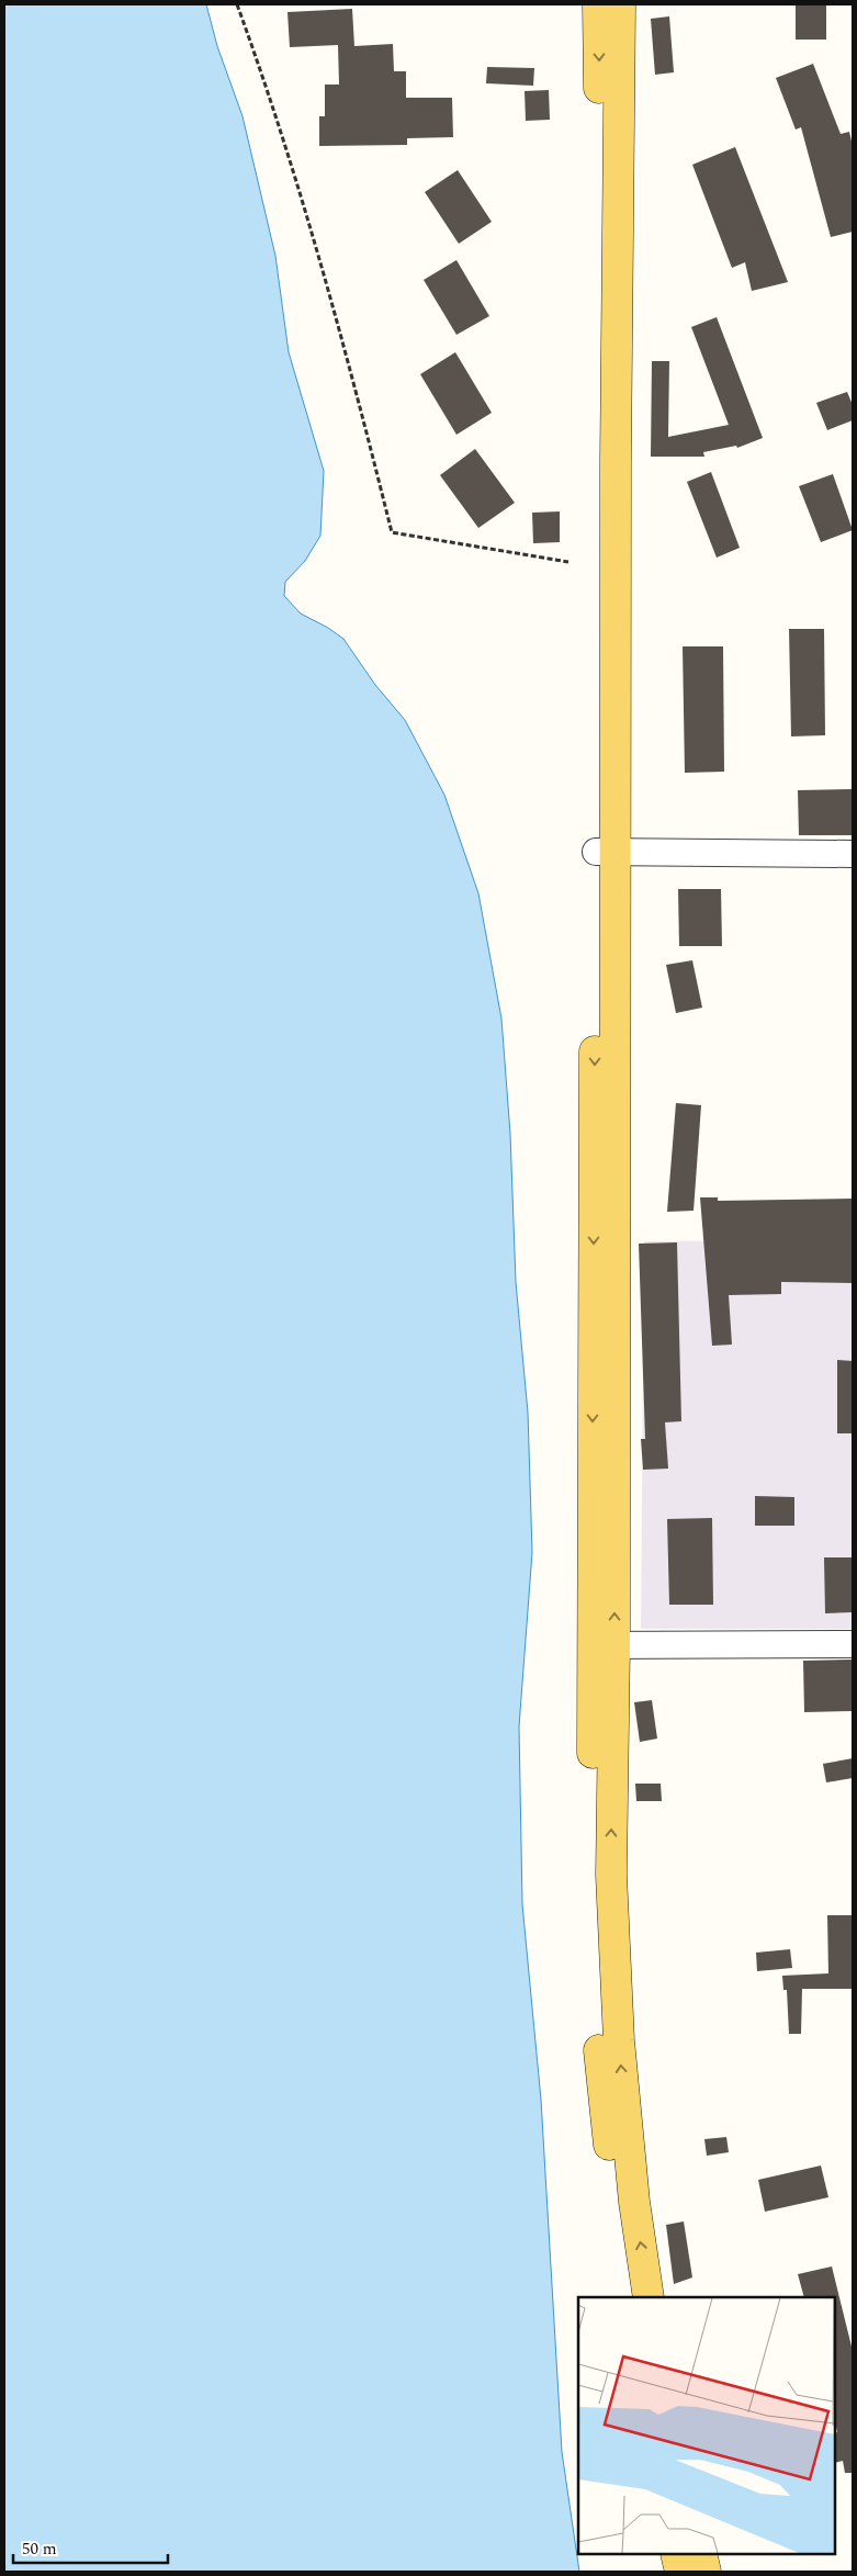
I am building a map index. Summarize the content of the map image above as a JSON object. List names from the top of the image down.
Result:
{
  "scale_bar": "50 m"
}
